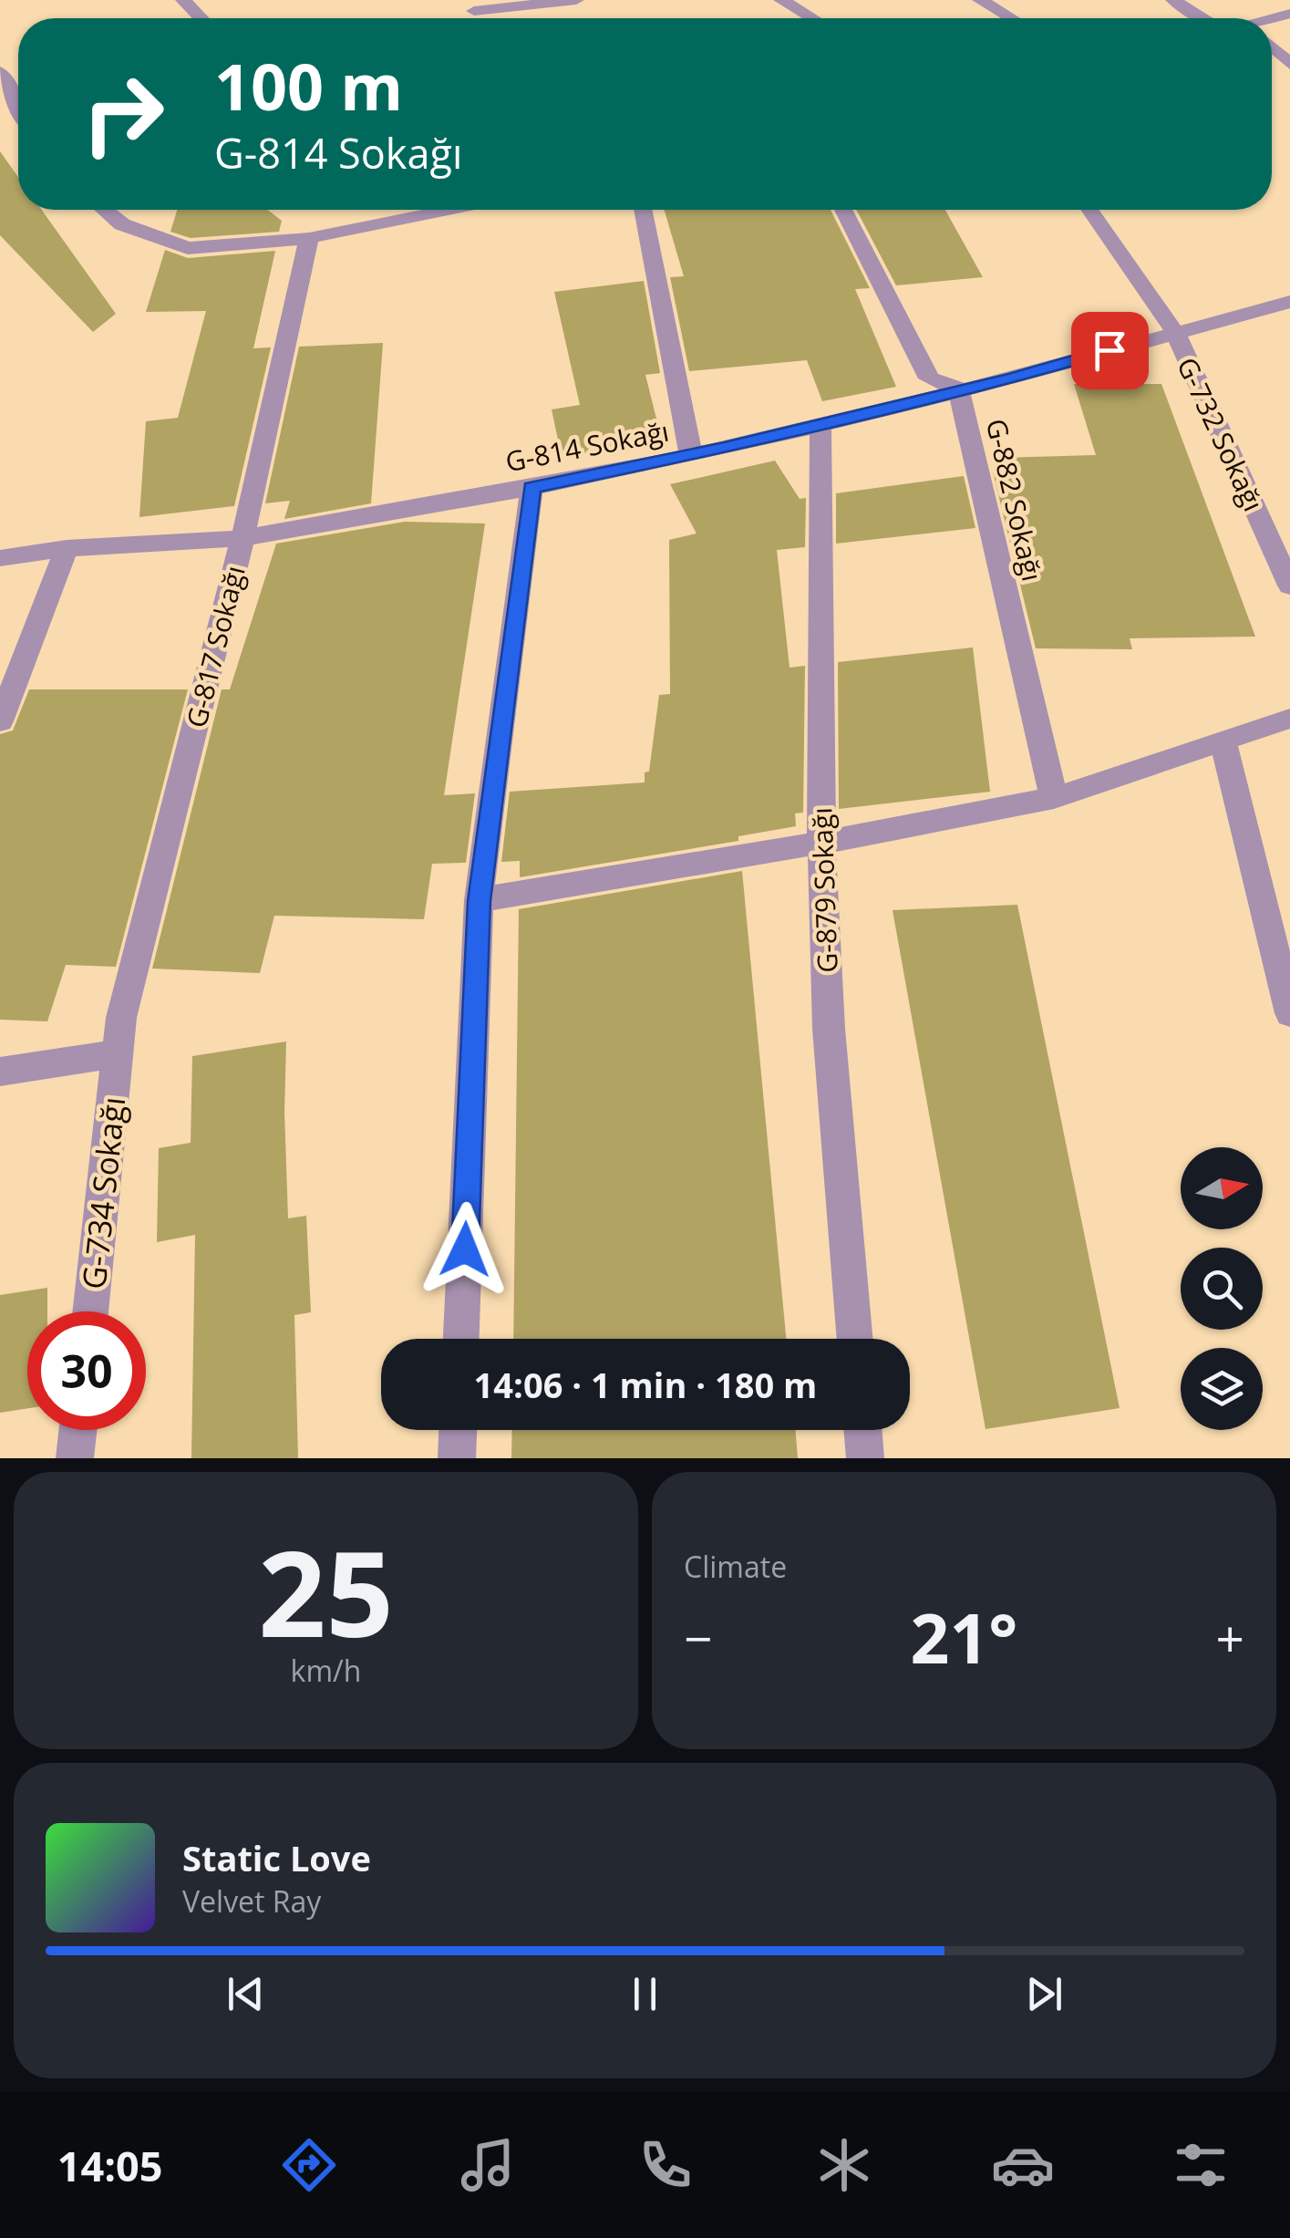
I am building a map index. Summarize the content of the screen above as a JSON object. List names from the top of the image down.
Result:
{
  "streets": {
    "street": [
      "G-732 Sokağı",
      "G-814 Sokağı",
      "G-882 Sokağı",
      "G-817 Sokağı",
      "G-879 Sokağı",
      "G-734 Sokağı"
    ]
  },
  "crossings": [
    ["G-732 Sokağı", "G-814 Sokağı"],
    ["G-814 Sokağı", "G-882 Sokağı"],
    ["G-814 Sokağı", "G-817 Sokağı"],
    ["G-814 Sokağı", "G-879 Sokağı"],
    ["G-817 Sokağı", "G-734 Sokağı"]
  ],
  "north": "right",
  "page": {
    "turn": ["100 m", "G-814 Sokağı"],
    "limit": "30",
    "trip": "14:06 · 1 min · 180 m",
    "tile": [
      ["25", "km/h"],
      "Climate"
    ],
    "heat": ["−", "21°", "+"],
    "song": ["Static Love", "Velvet Ray"],
    "tabs": "14:05"
  }
}
